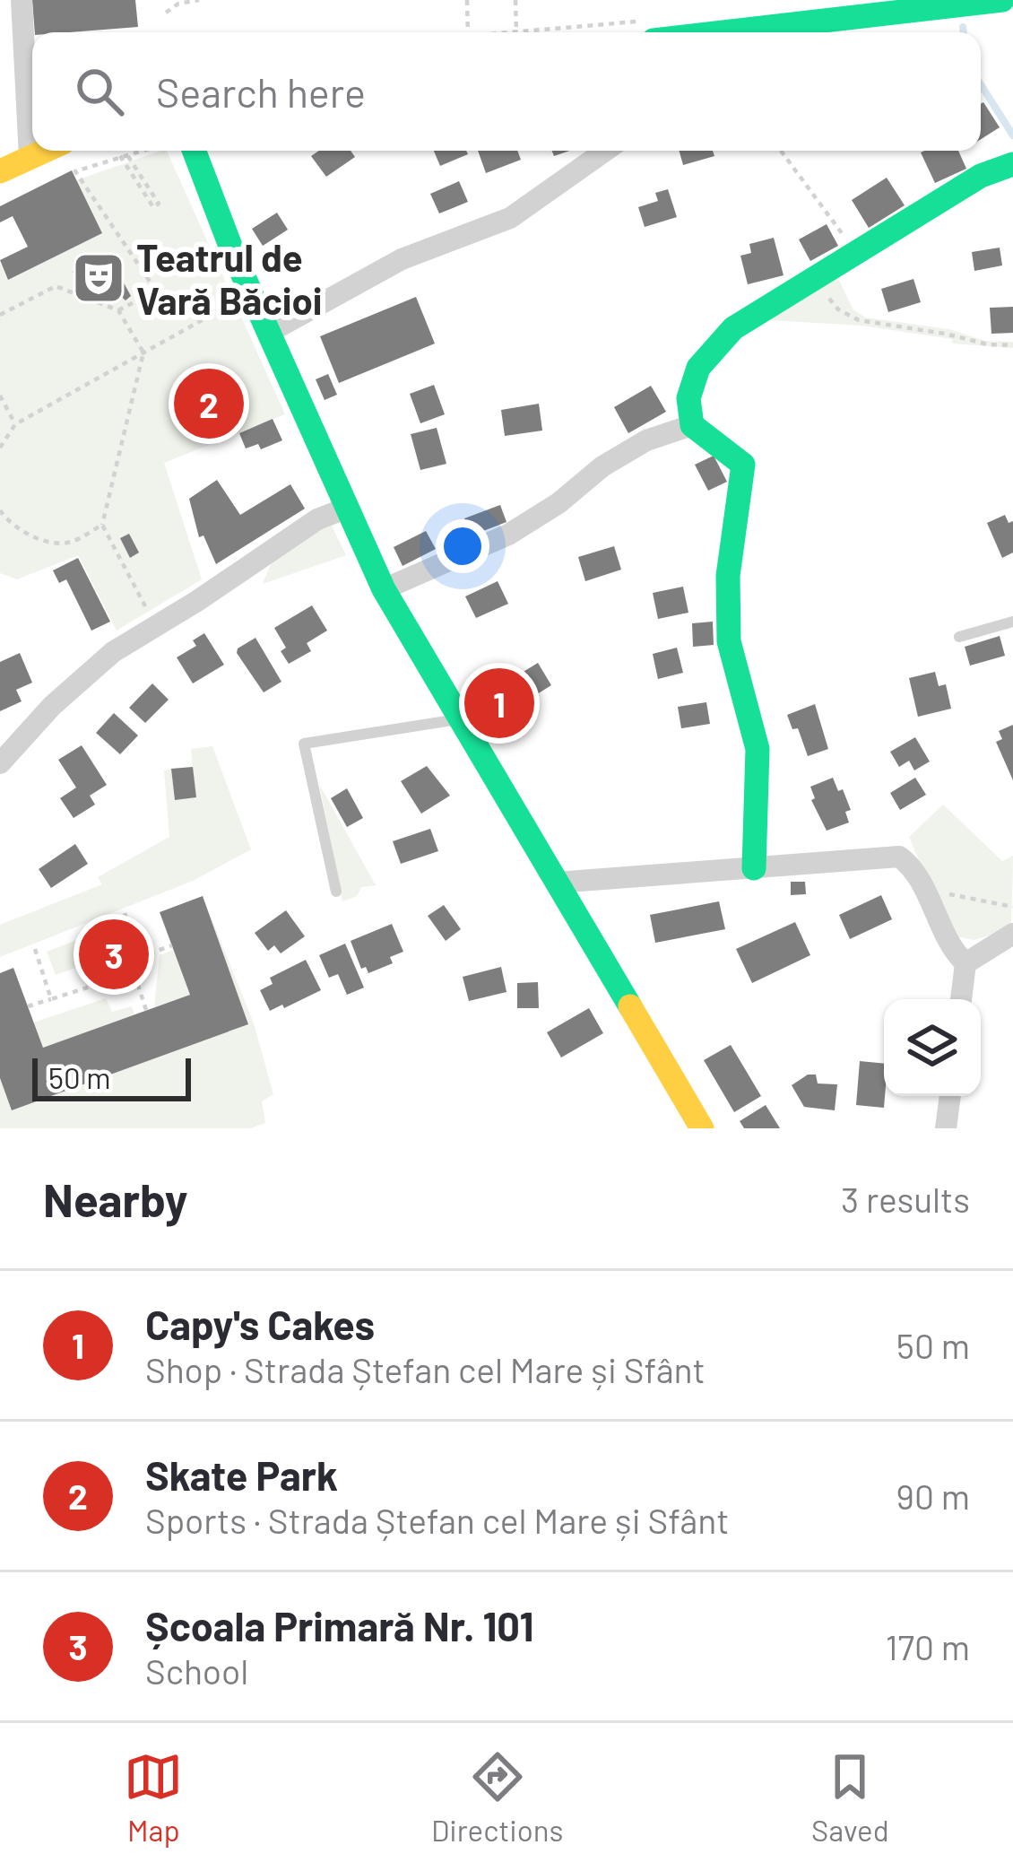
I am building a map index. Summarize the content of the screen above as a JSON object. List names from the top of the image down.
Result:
{
  "places": {
    "theatre": ["Teatrul de Vară Băcioi"]
  },
  "scale_bar": "50 m",
  "page": {
    "search": "Search here",
    "pins": ["2", "1", "3"],
    "scale": "50 m",
    "heading": ["Nearby", "3 results"],
    "list": [
      {
        "mark": "1",
        "name": "Capy's Cakes",
        "note": "Shop · Strada Ștefan cel Mare și Sfânt",
        "value": "50 m"
      },
      {
        "mark": "2",
        "name": "Skate Park",
        "note": "Sports · Strada Ștefan cel Mare și Sfânt",
        "value": "90 m"
      },
      {
        "mark": "3",
        "name": "Școala Primară Nr. 101",
        "note": "School",
        "value": "170 m"
      }
    ],
    "nav": ["Map", "Directions", "Saved"]
  }
}
